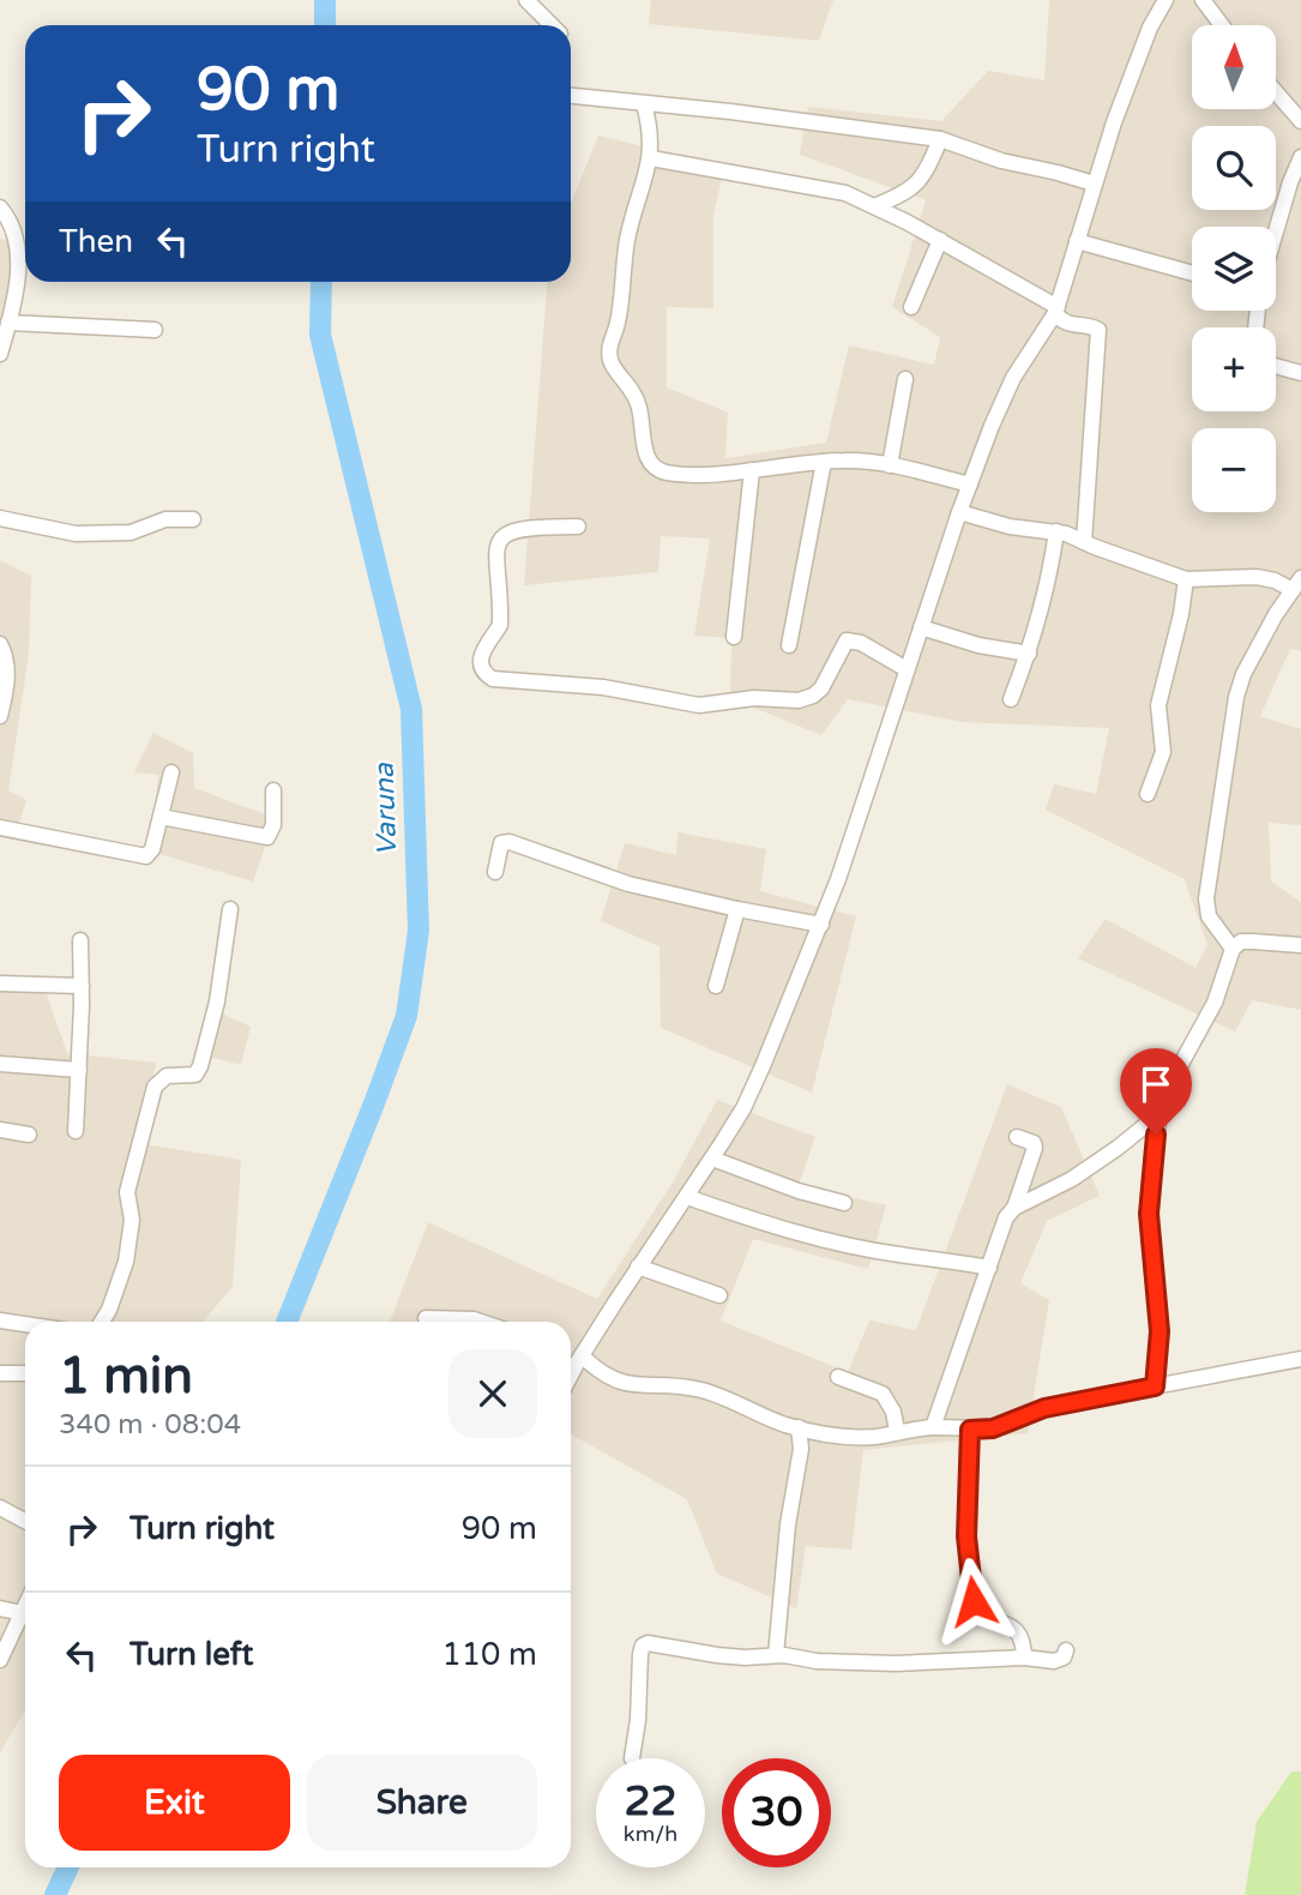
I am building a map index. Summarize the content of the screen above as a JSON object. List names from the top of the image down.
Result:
{
  "water": ["Varuna"],
  "north": "top",
  "page": {
    "map_buttons": ["+", "−"],
    "turn": ["90 m", "Turn right"],
    "then": "Then",
    "heading": ["1 min", "340 m · 08:04"],
    "list": [
      {
        "name": "Turn right",
        "value": "90 m"
      },
      {
        "name": "Turn left",
        "value": "110 m"
      }
    ],
    "buttons": ["Exit", "Share"],
    "speed": "22 km/h",
    "limit": "30"
  }
}
